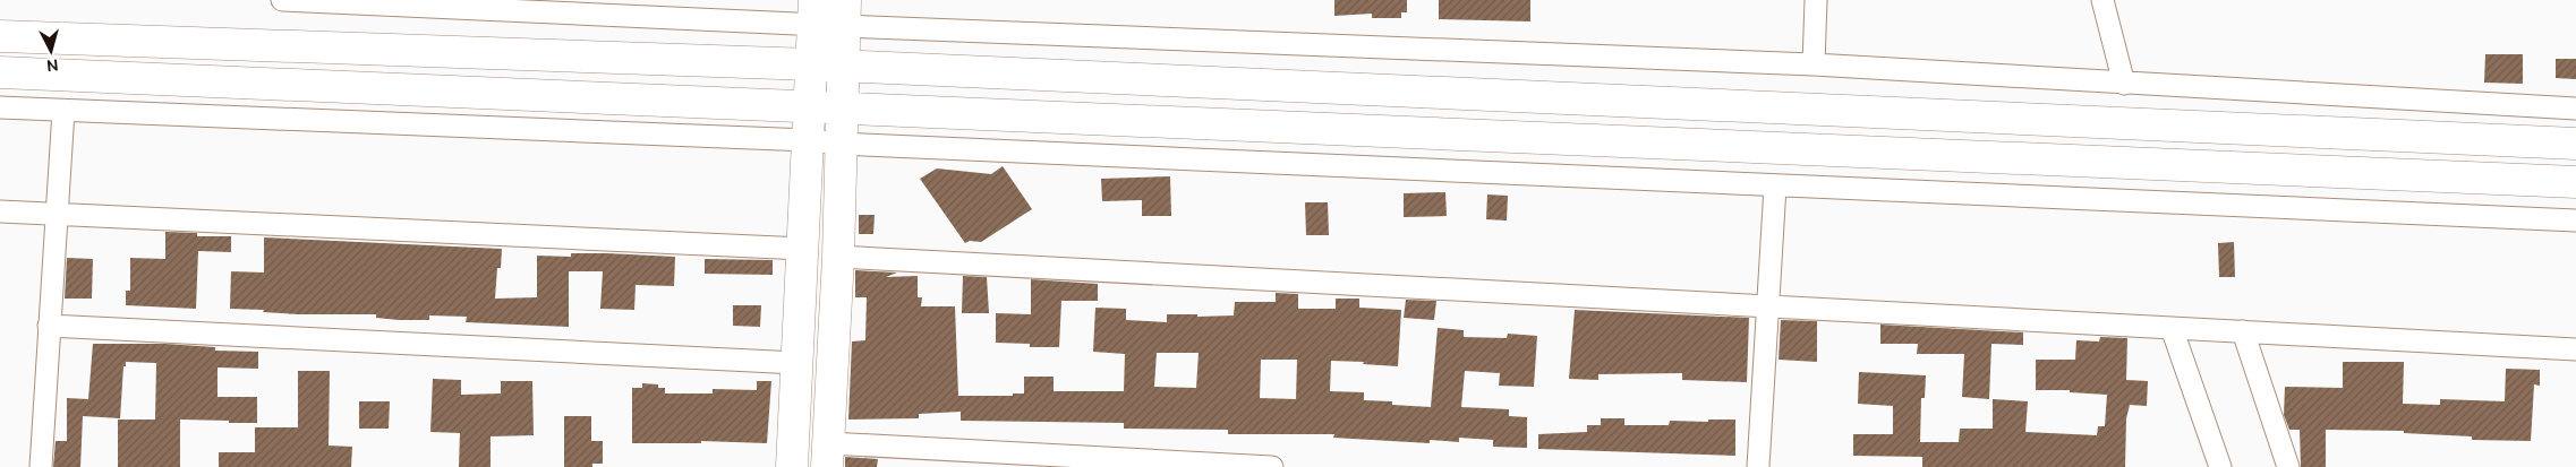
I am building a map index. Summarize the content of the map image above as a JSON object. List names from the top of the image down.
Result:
{
  "north": "bottom"
}
